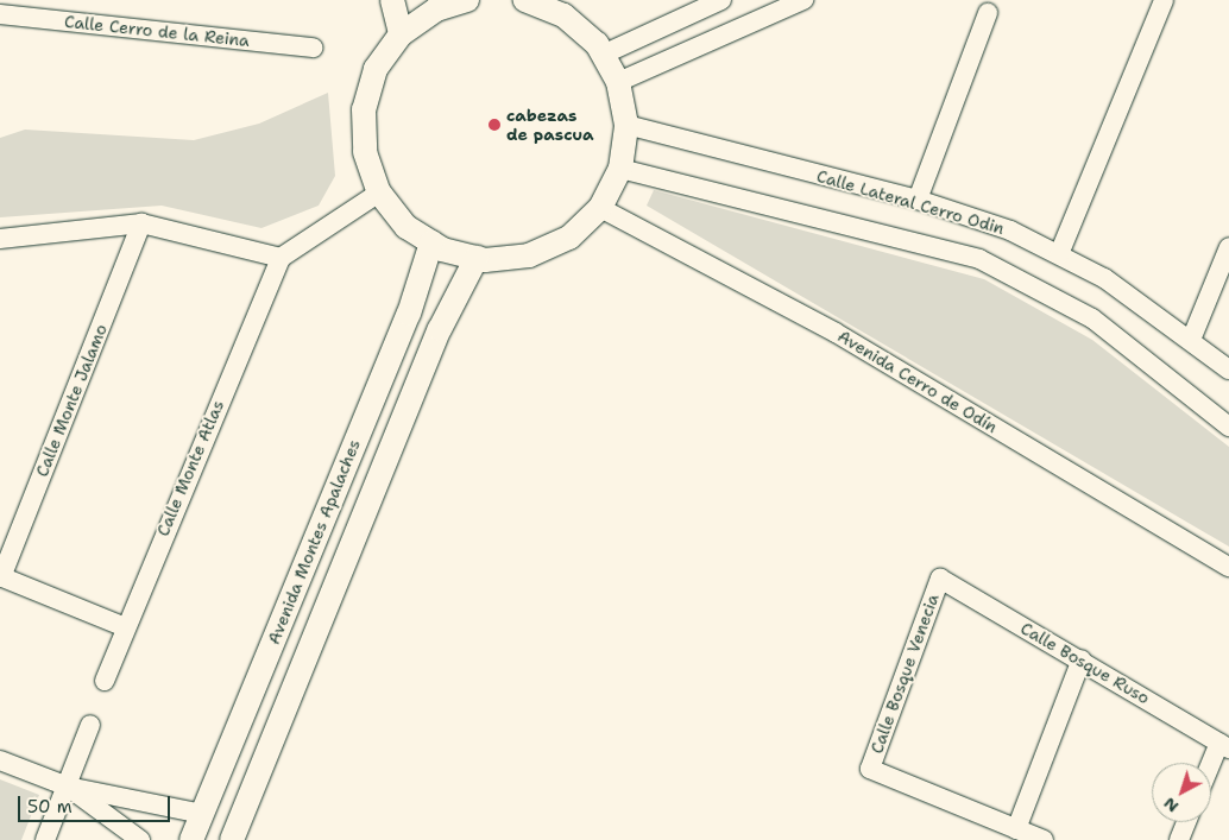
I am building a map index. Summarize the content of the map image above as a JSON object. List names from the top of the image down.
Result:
{
  "streets": {
    "street": [
      "Calle Cerro de la Reina",
      "Calle Lateral Cerro Odin",
      "Avenida Cerro de Odín",
      "Calle Monte Jalamo",
      "Calle Monte Atlas",
      "Avenida Montes Apalaches",
      "Calle Bosque Ruso",
      "Calle Bosque Venecia"
    ]
  },
  "crossings": [
    ["Calle Bosque Ruso", "Calle Bosque Venecia"]
  ],
  "places": ["cabezas de pascua"],
  "scale_bar": "50 m",
  "north": "bottom left"
}
